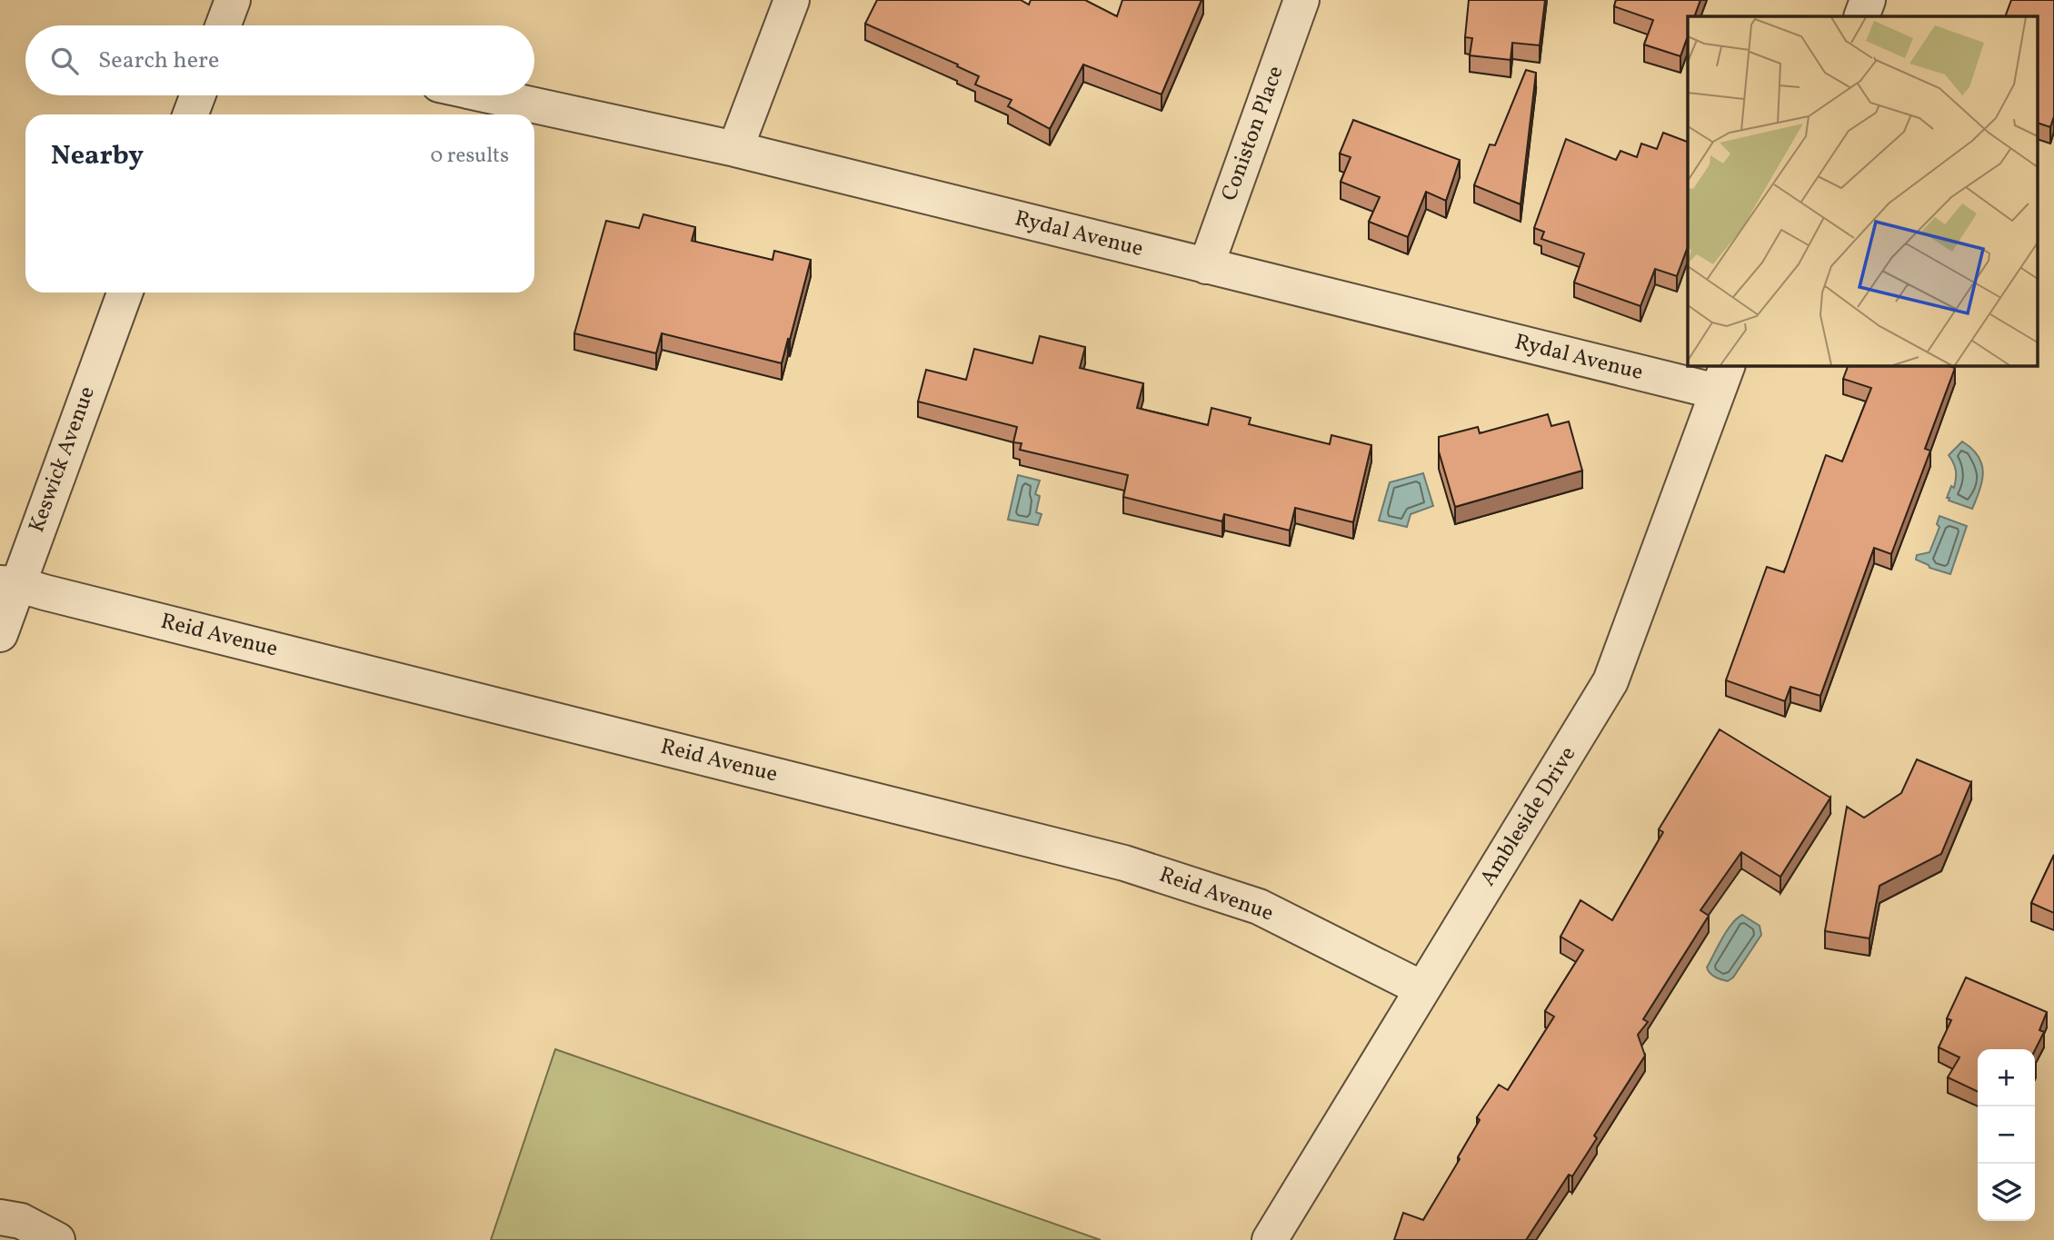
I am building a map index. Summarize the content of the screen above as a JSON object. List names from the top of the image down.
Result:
{
  "streets": {
    "street": [
      "Coniston Place",
      "Rydal Avenue",
      "Keswick Avenue",
      "Reid Avenue",
      "Ambleside Drive"
    ]
  },
  "crossings": [
    ["Coniston Place", "Rydal Avenue"],
    ["Rydal Avenue", "Ambleside Drive"],
    ["Keswick Avenue", "Reid Avenue"],
    ["Reid Avenue", "Ambleside Drive"]
  ],
  "page": {
    "search": "Search here",
    "heading": ["Nearby", "0 results"],
    "map_buttons": ["+", "−"]
  }
}
